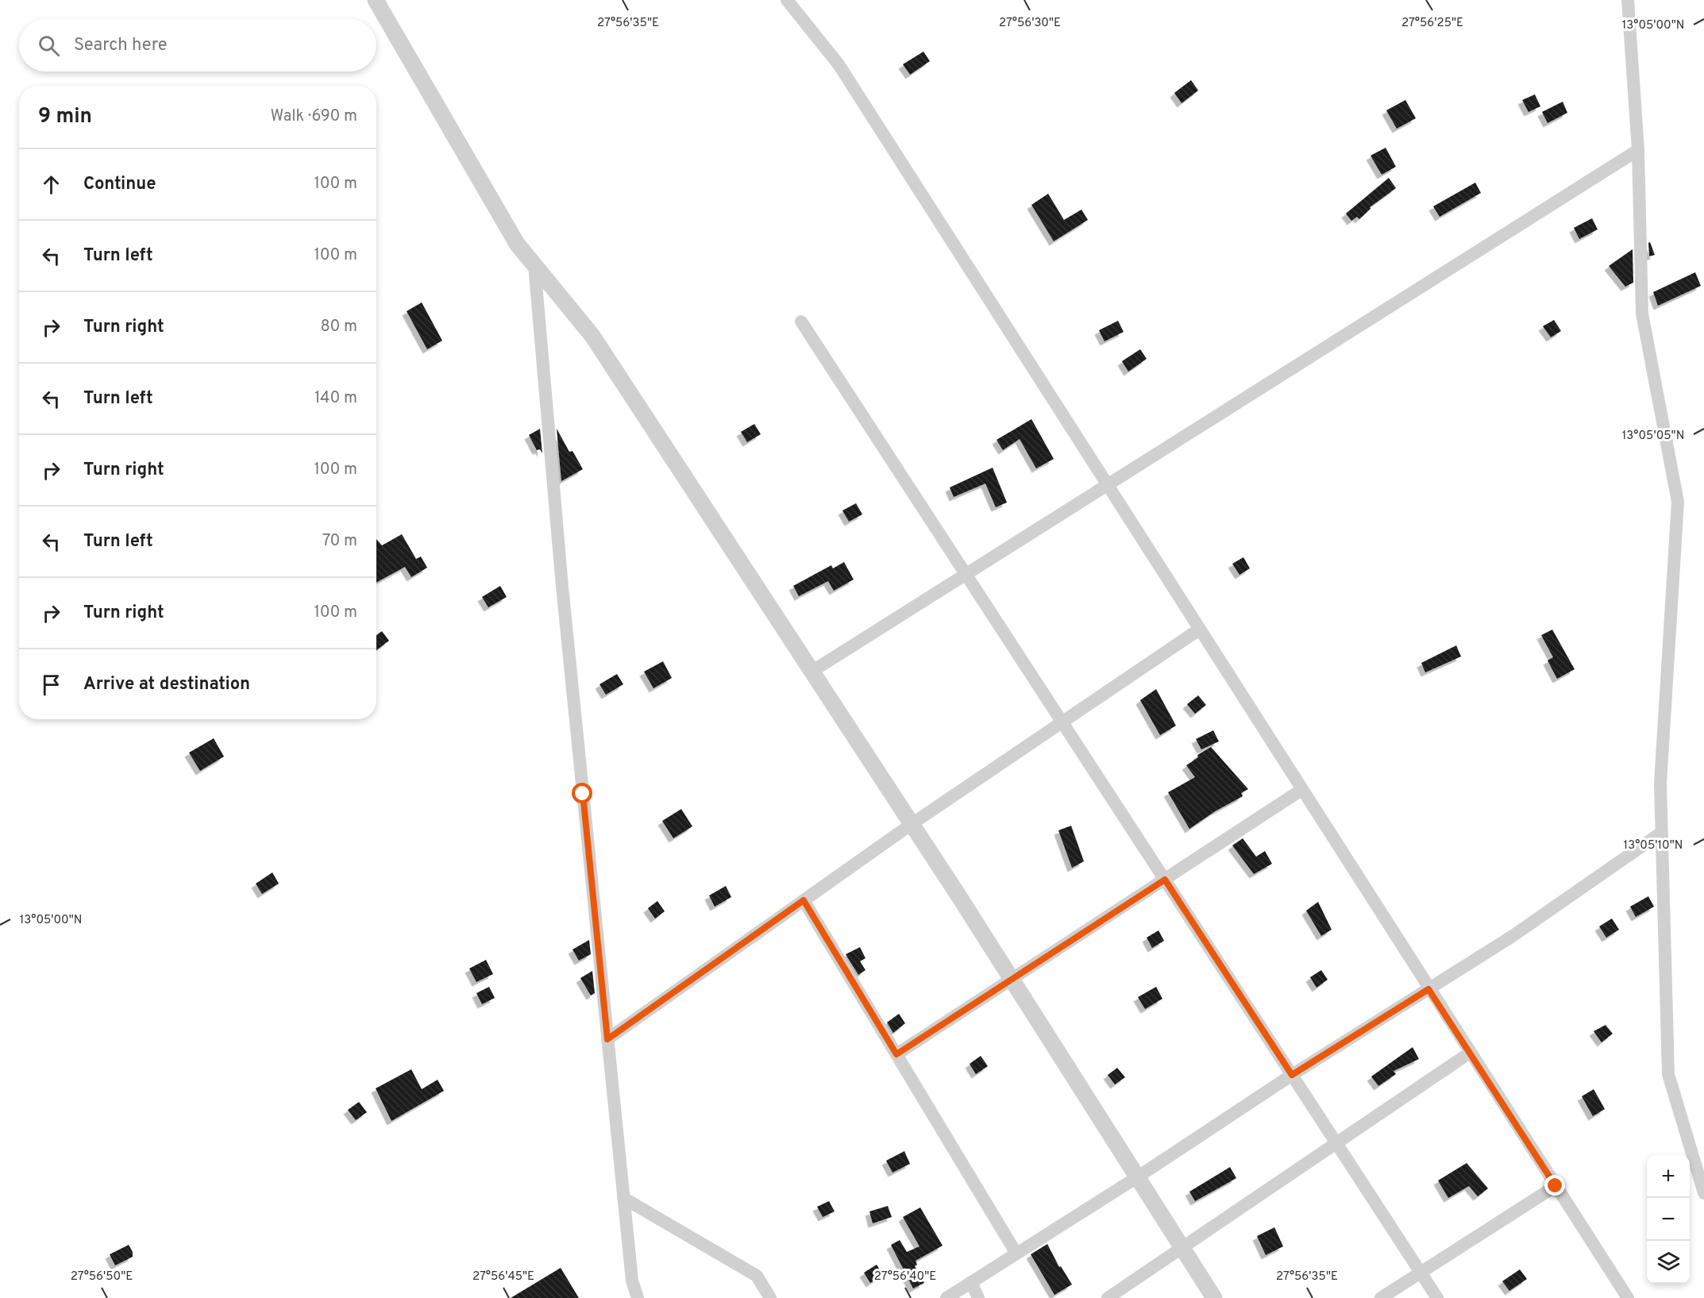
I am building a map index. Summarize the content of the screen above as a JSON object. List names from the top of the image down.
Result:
{
  "page": {
    "search": "Search here",
    "heading": ["9 min", "Walk · 690 m"],
    "list": [
      ["Continue", "100 m"],
      ["Turn left", "100 m"],
      ["Turn right", "80 m"],
      ["Turn left", "140 m"],
      ["Turn right", "100 m"],
      ["Turn left", "70 m"],
      ["Turn right", "100 m"],
      "Arrive at destination"
    ],
    "map_buttons": ["+", "−"]
  },
  "coordinates": [
    "27°56'35\"E",
    "27°56'30\"E",
    "27°56'25\"E",
    "13°05'00\"N",
    "13°05'05\"N",
    "13°05'10\"N",
    "27°56'50\"E",
    "27°56'45\"E",
    "27°56'40\"E"
  ]
}
